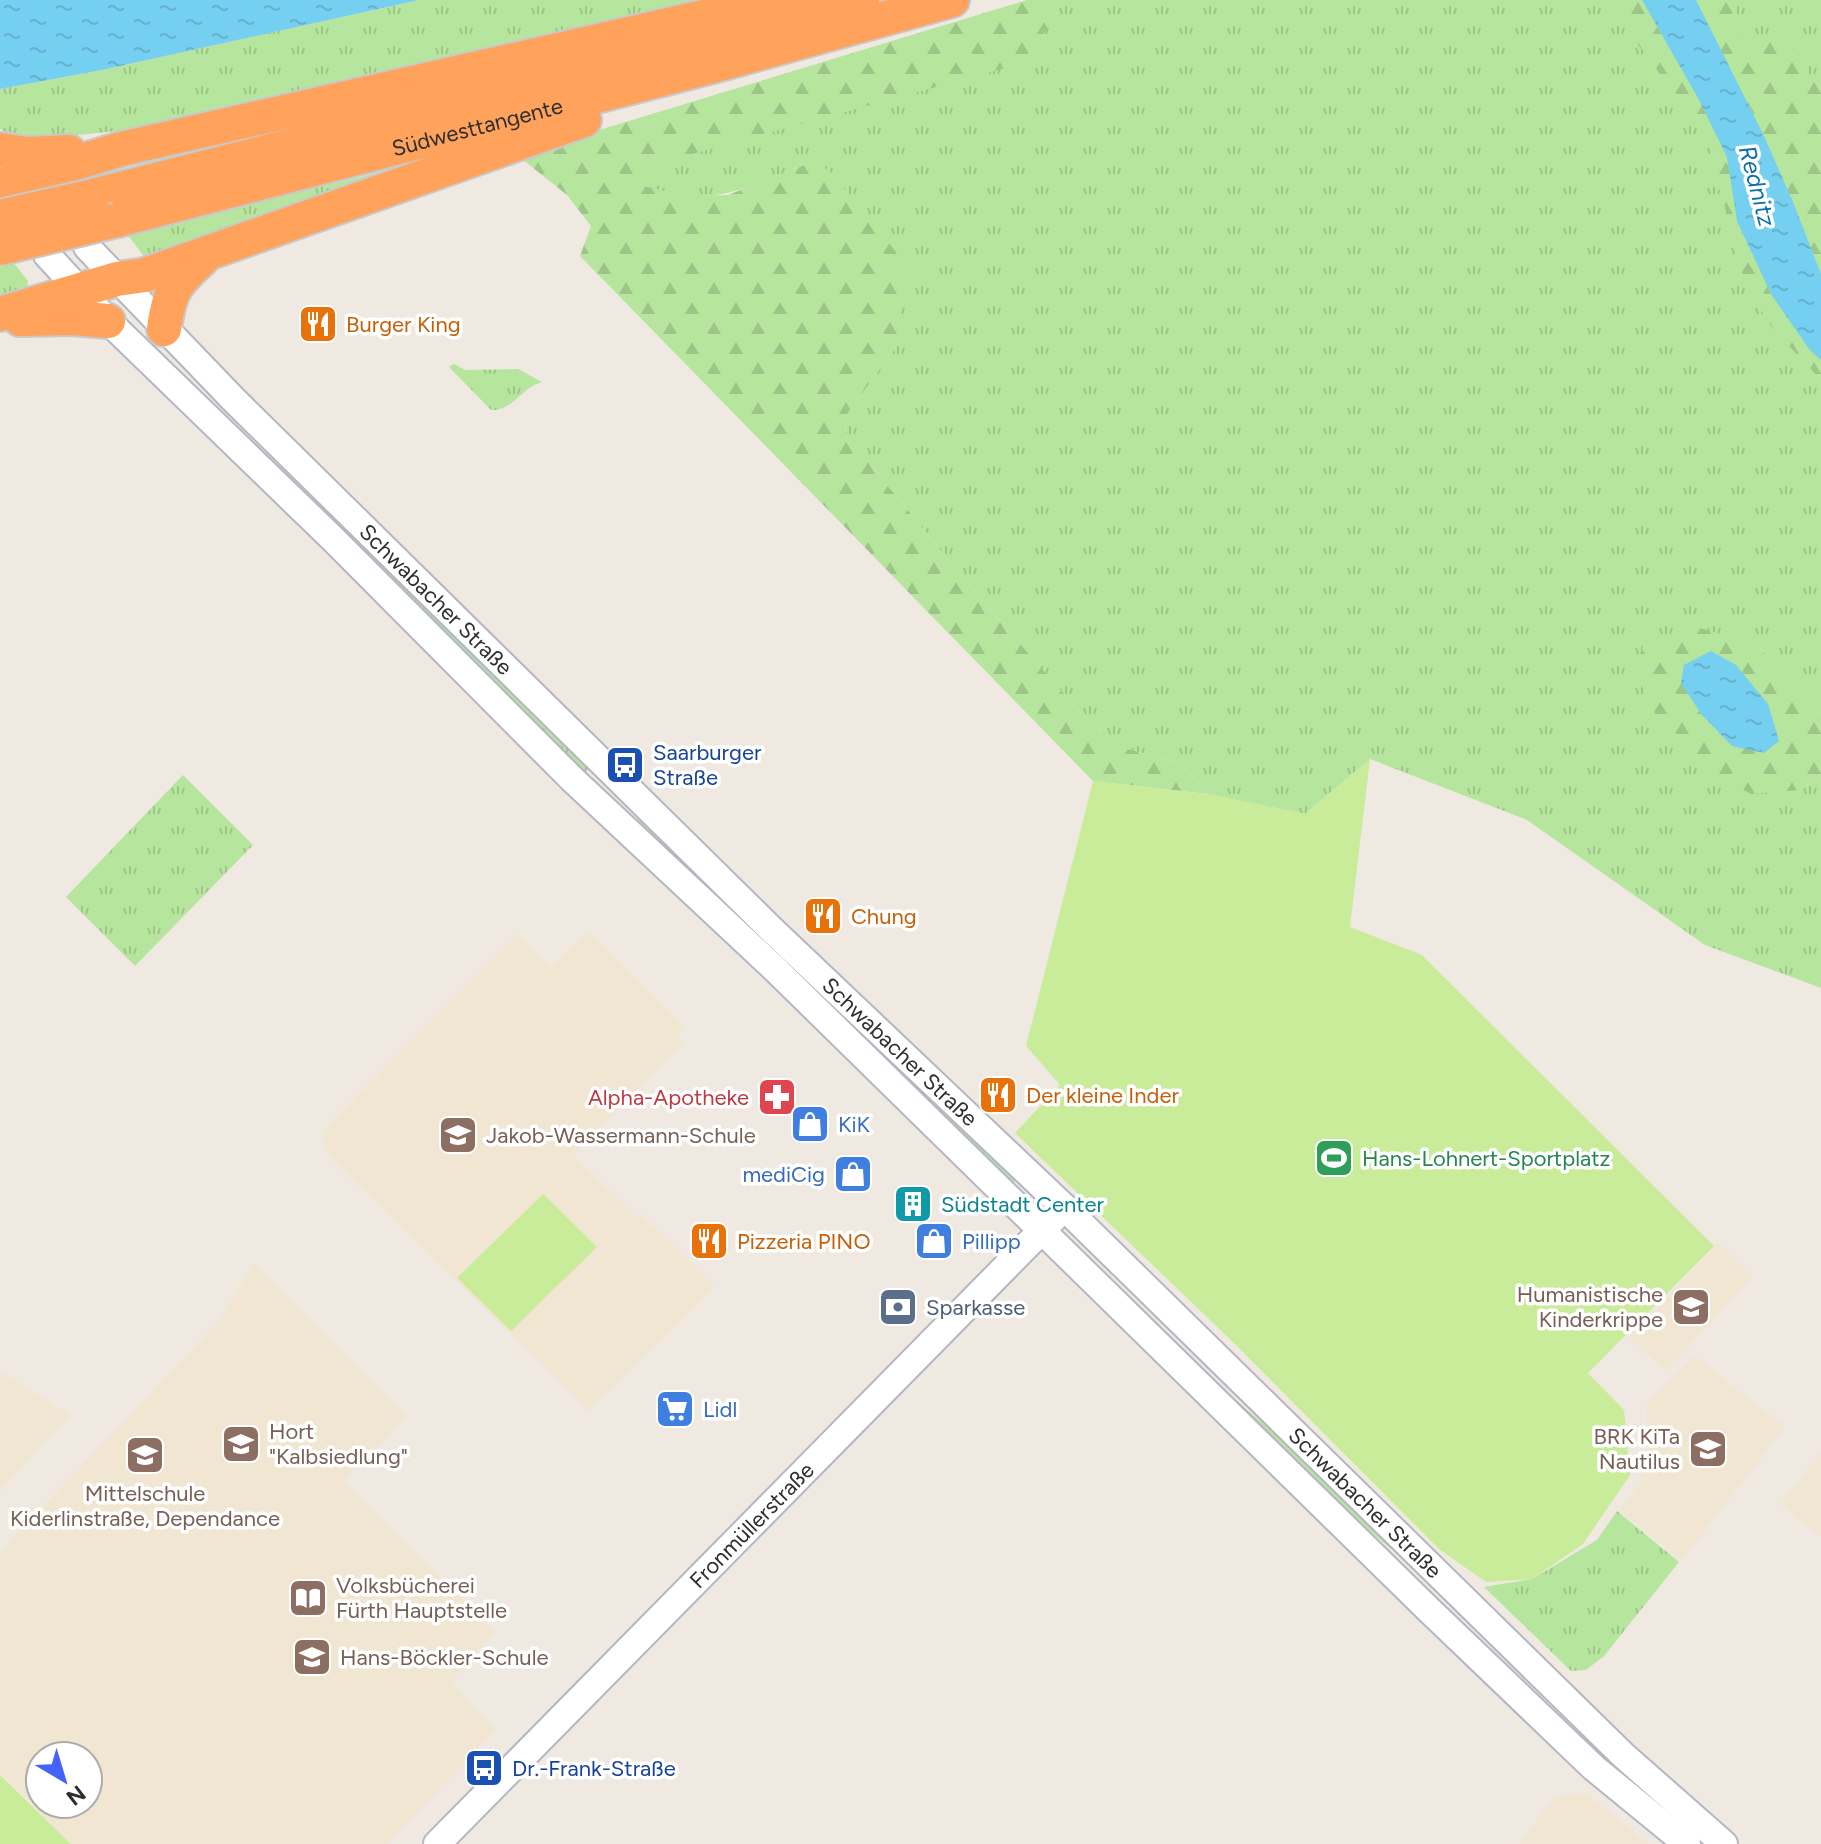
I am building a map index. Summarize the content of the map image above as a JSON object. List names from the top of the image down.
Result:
{
  "streets": {
    "highway": ["Südwesttangente"],
    "main road": ["Schwabacher Straße", "Fronmüllerstraße"]
  },
  "crossings": [
    ["Schwabacher Straße", "Fronmüllerstraße"]
  ],
  "water": ["Rednitz"],
  "places": {
    "restaurant": [
      "Burger King",
      "Chung",
      "Der kleine Inder",
      "Pizzeria PINO"
    ],
    "bus stop": ["Saarburger Straße", "Dr.-Frank-Straße"],
    "pharmacy": ["Alpha-Apotheke"],
    "shop": ["KiK", "mediCig", "Pillipp"],
    "school or university": [
      "Jakob-Wassermann-Schule",
      "Humanistische Kinderkrippe",
      "Hort \"Kalbsiedlung\"",
      "BRK KiTa Nautilus",
      "Mittelschule Kiderlinstraße, Dependance",
      "Hans-Böckler-Schule"
    ],
    "sports": ["Hans-Lohnert-Sportplatz"],
    "building": ["Südstadt Center"],
    "bank": ["Sparkasse"],
    "supermarket": ["Lidl"],
    "library": ["Volksbücherei Fürth Hauptstelle"]
  },
  "north": "bottom right"
}
